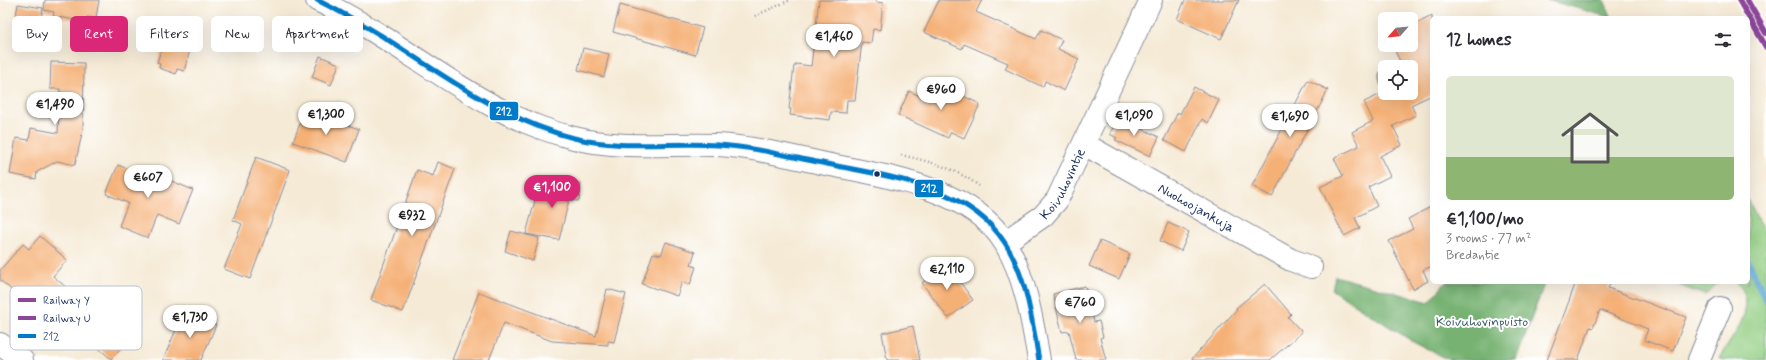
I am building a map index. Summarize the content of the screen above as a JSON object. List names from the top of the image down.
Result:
{
  "streets": {
    "street": ["Koivuhovintie", "Nuohoojankuja"]
  },
  "crossings": [
    ["Koivuhovintie", "Nuohoojankuja"]
  ],
  "parks": ["Koivuhovinpuisto"],
  "lines": ["rail line Y", "rail line U", "transit line 212"],
  "legend": ["Railway Y", "Railway U", "212"],
  "north": "bottom left",
  "page": {
    "chip": [
      "Buy",
      "Rent",
      "Filters",
      "New",
      "Apartment"
    ],
    "heading": "12 homes",
    "price": [
      "€1,460",
      "€960",
      "€1,490",
      "€1,300",
      "€1,090",
      "€1,690",
      "€607",
      "€1,100",
      "€932",
      "€2,110",
      "€760",
      "€1,730"
    ],
    "list": [
      {
        "name": "€1,100/mo",
        "note": "3 rooms · 77 m² · Bredantie"
      }
    ]
  }
}
